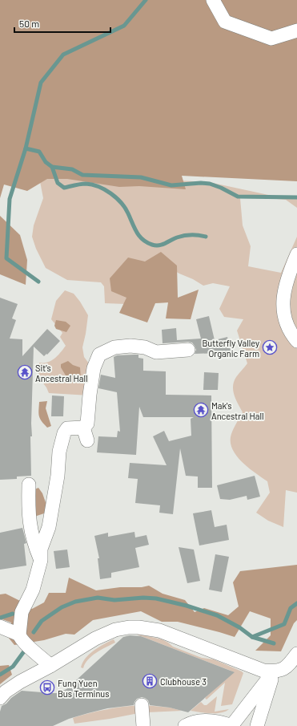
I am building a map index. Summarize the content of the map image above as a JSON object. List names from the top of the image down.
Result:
{
  "places": {
    "place": ["Butterfly Valley Organic Farm"],
    "temple": ["Sit's Ancestral Hall", "Mak's Ancestral Hall"],
    "building": ["Clubhouse 3"],
    "bus stop": ["Fung Yuen Bus Terminus"]
  },
  "scale_bar": "50 m"
}
